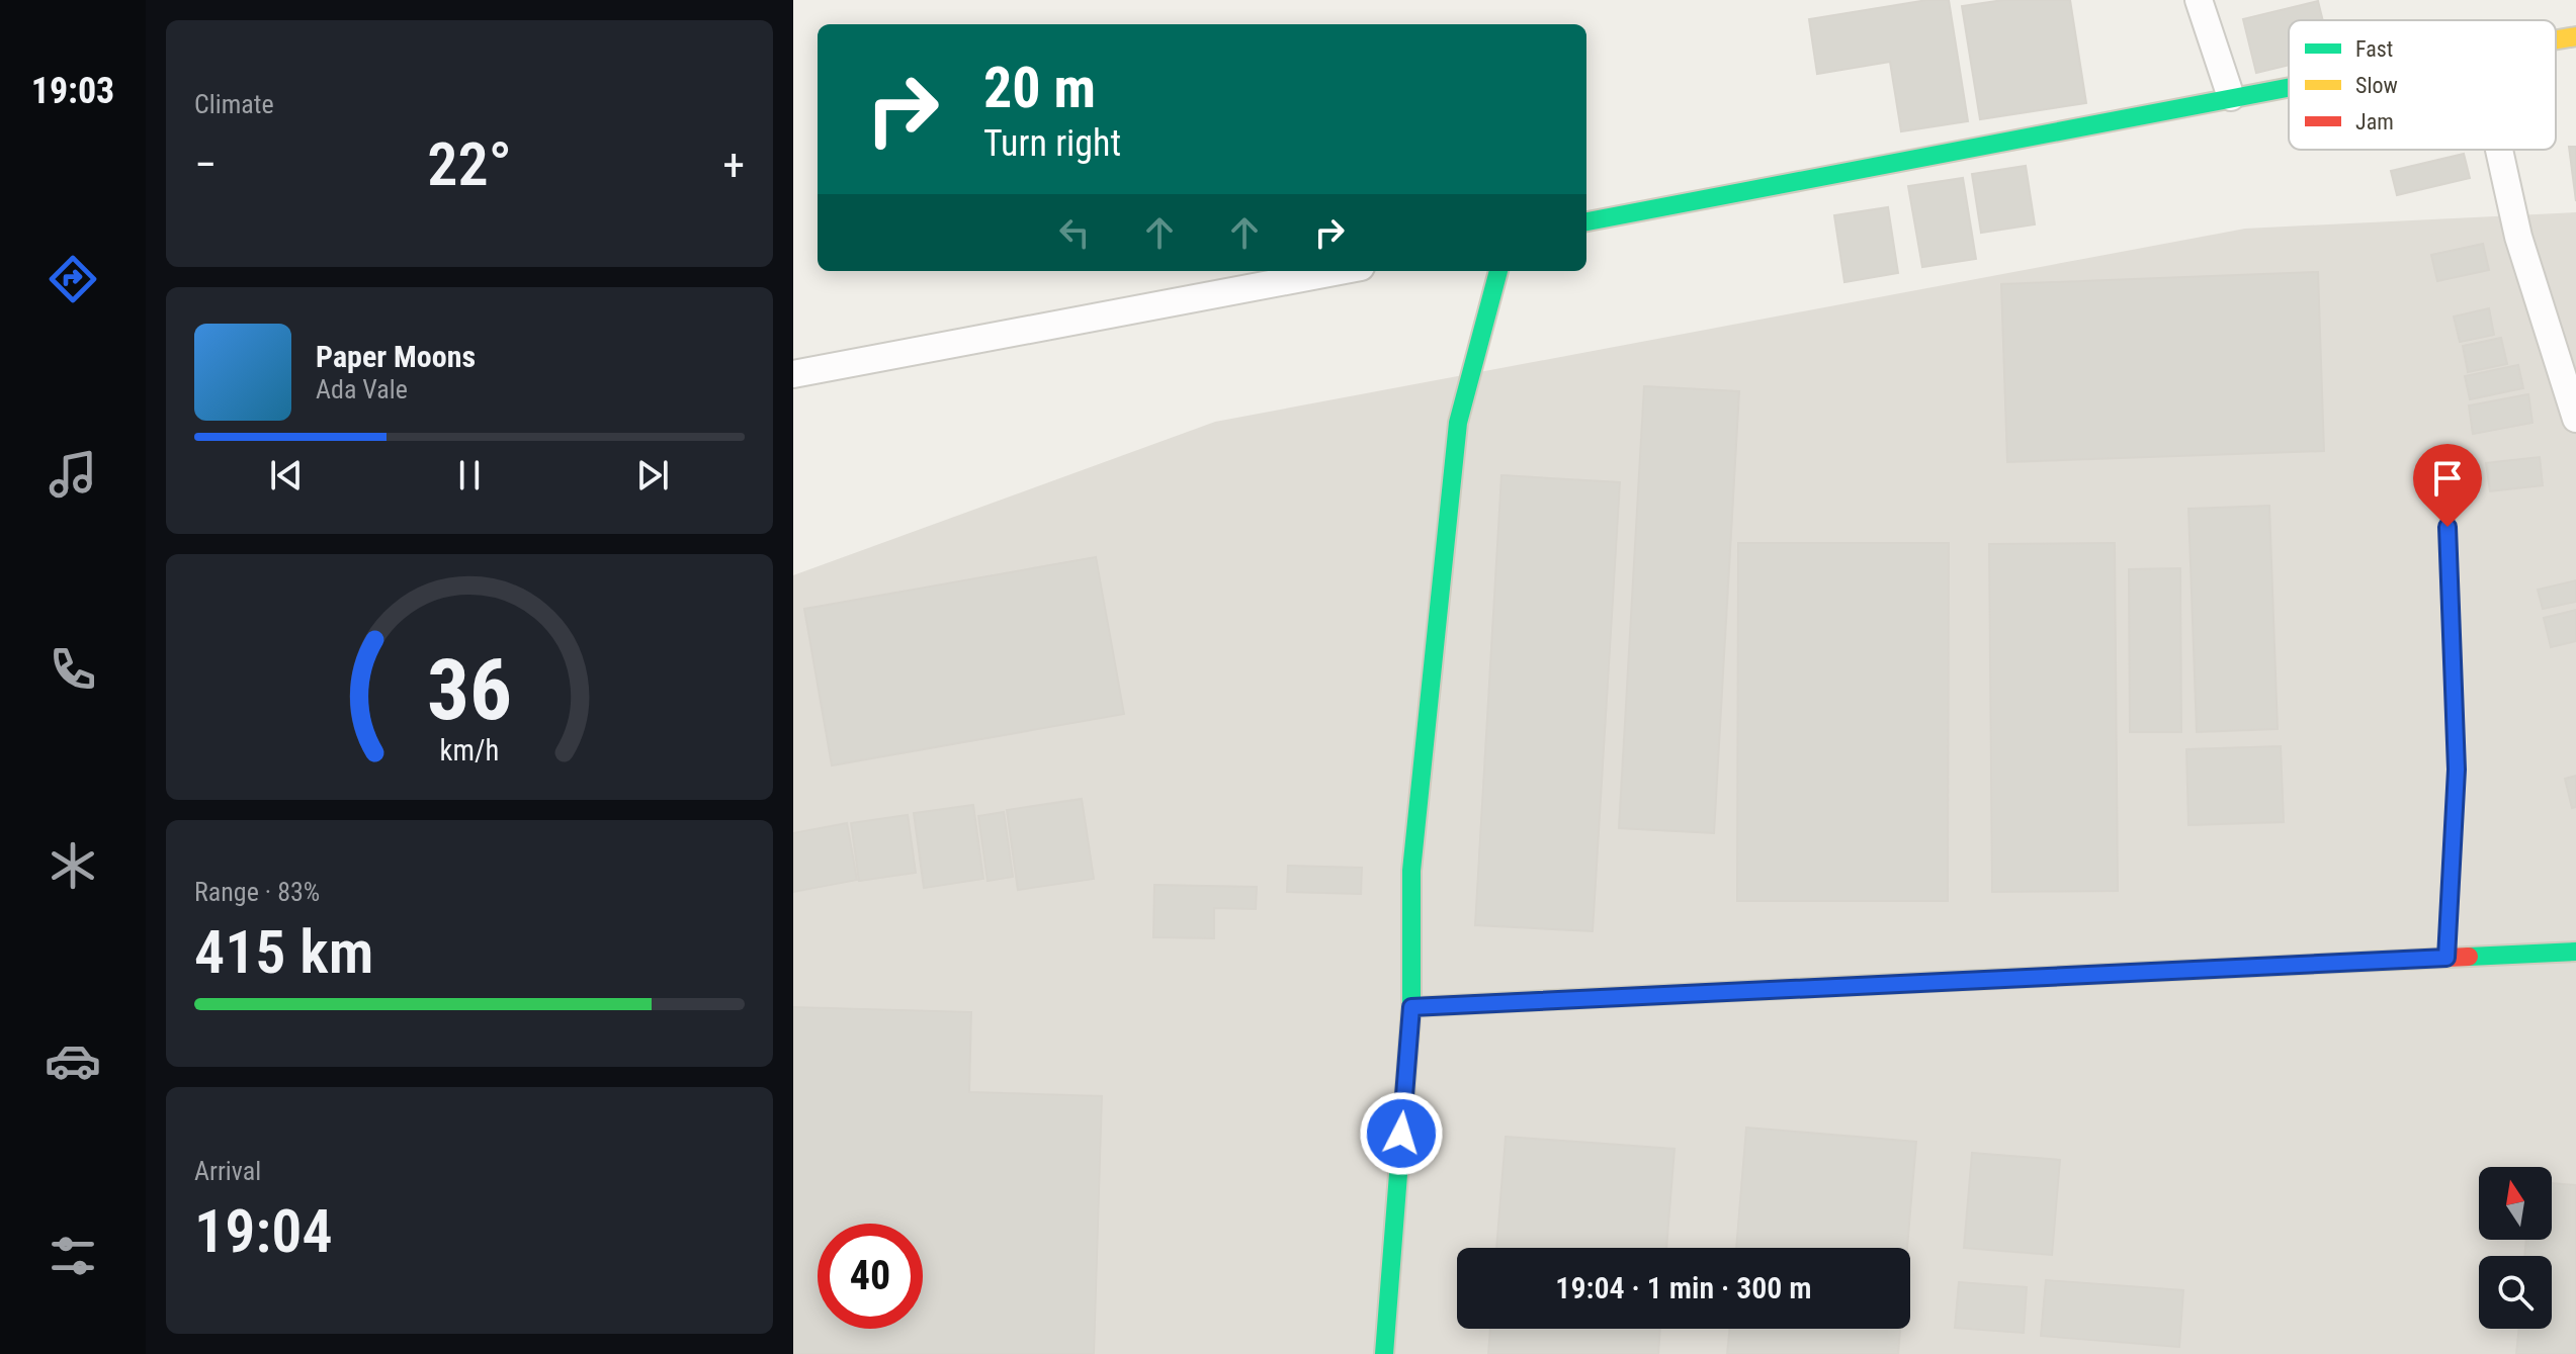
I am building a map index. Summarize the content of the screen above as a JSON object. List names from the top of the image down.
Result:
{
  "legend": ["Fast", "Slow", "Jam"],
  "north": "top",
  "page": {
    "tabs": "19:03",
    "tile": [
      "Climate",
      ["Range · 83%", "415 km"],
      ["Arrival", "19:04"]
    ],
    "turn": ["20 m", "Turn right"],
    "heat": ["−", "22°", "+"],
    "song": ["Paper Moons", "Ada Vale"],
    "limit": "40",
    "trip": "19:04 · 1 min · 300 m",
    "gauge": ["36", "km/h"]
  }
}
